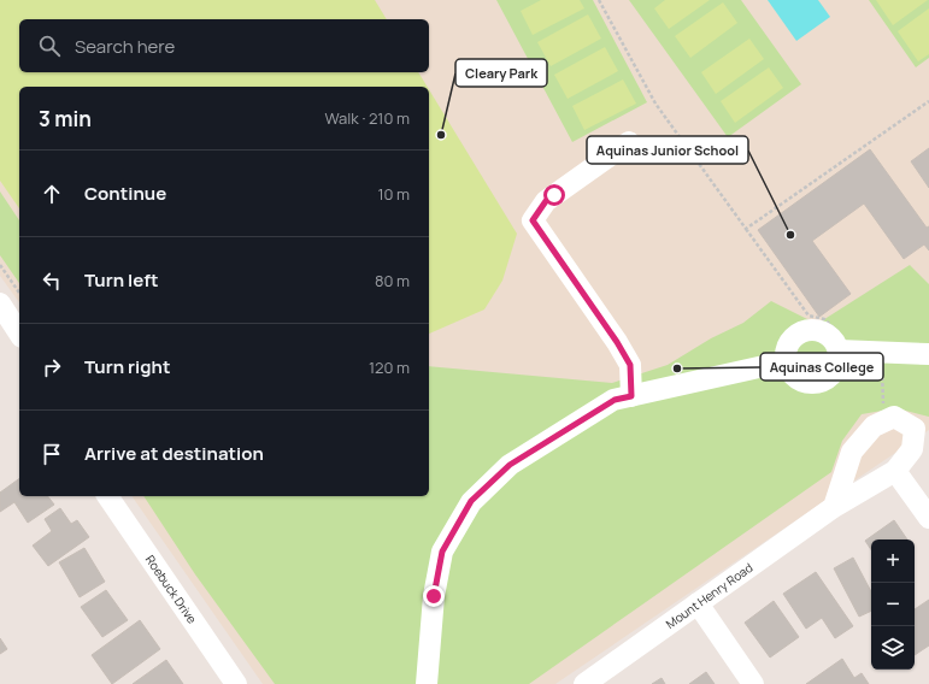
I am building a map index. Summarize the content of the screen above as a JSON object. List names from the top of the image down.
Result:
{
  "streets": {
    "street": ["Roebuck Drive", "Mount Henry Road"]
  },
  "places": ["Cleary Park", "Aquinas Junior School", "Aquinas College"],
  "page": {
    "search": "Search here",
    "heading": ["3 min", "Walk · 210 m"],
    "list": [
      ["Continue", "10 m"],
      ["Turn left", "80 m"],
      ["Turn right", "120 m"],
      "Arrive at destination"
    ],
    "map_buttons": ["+", "−"]
  }
}
